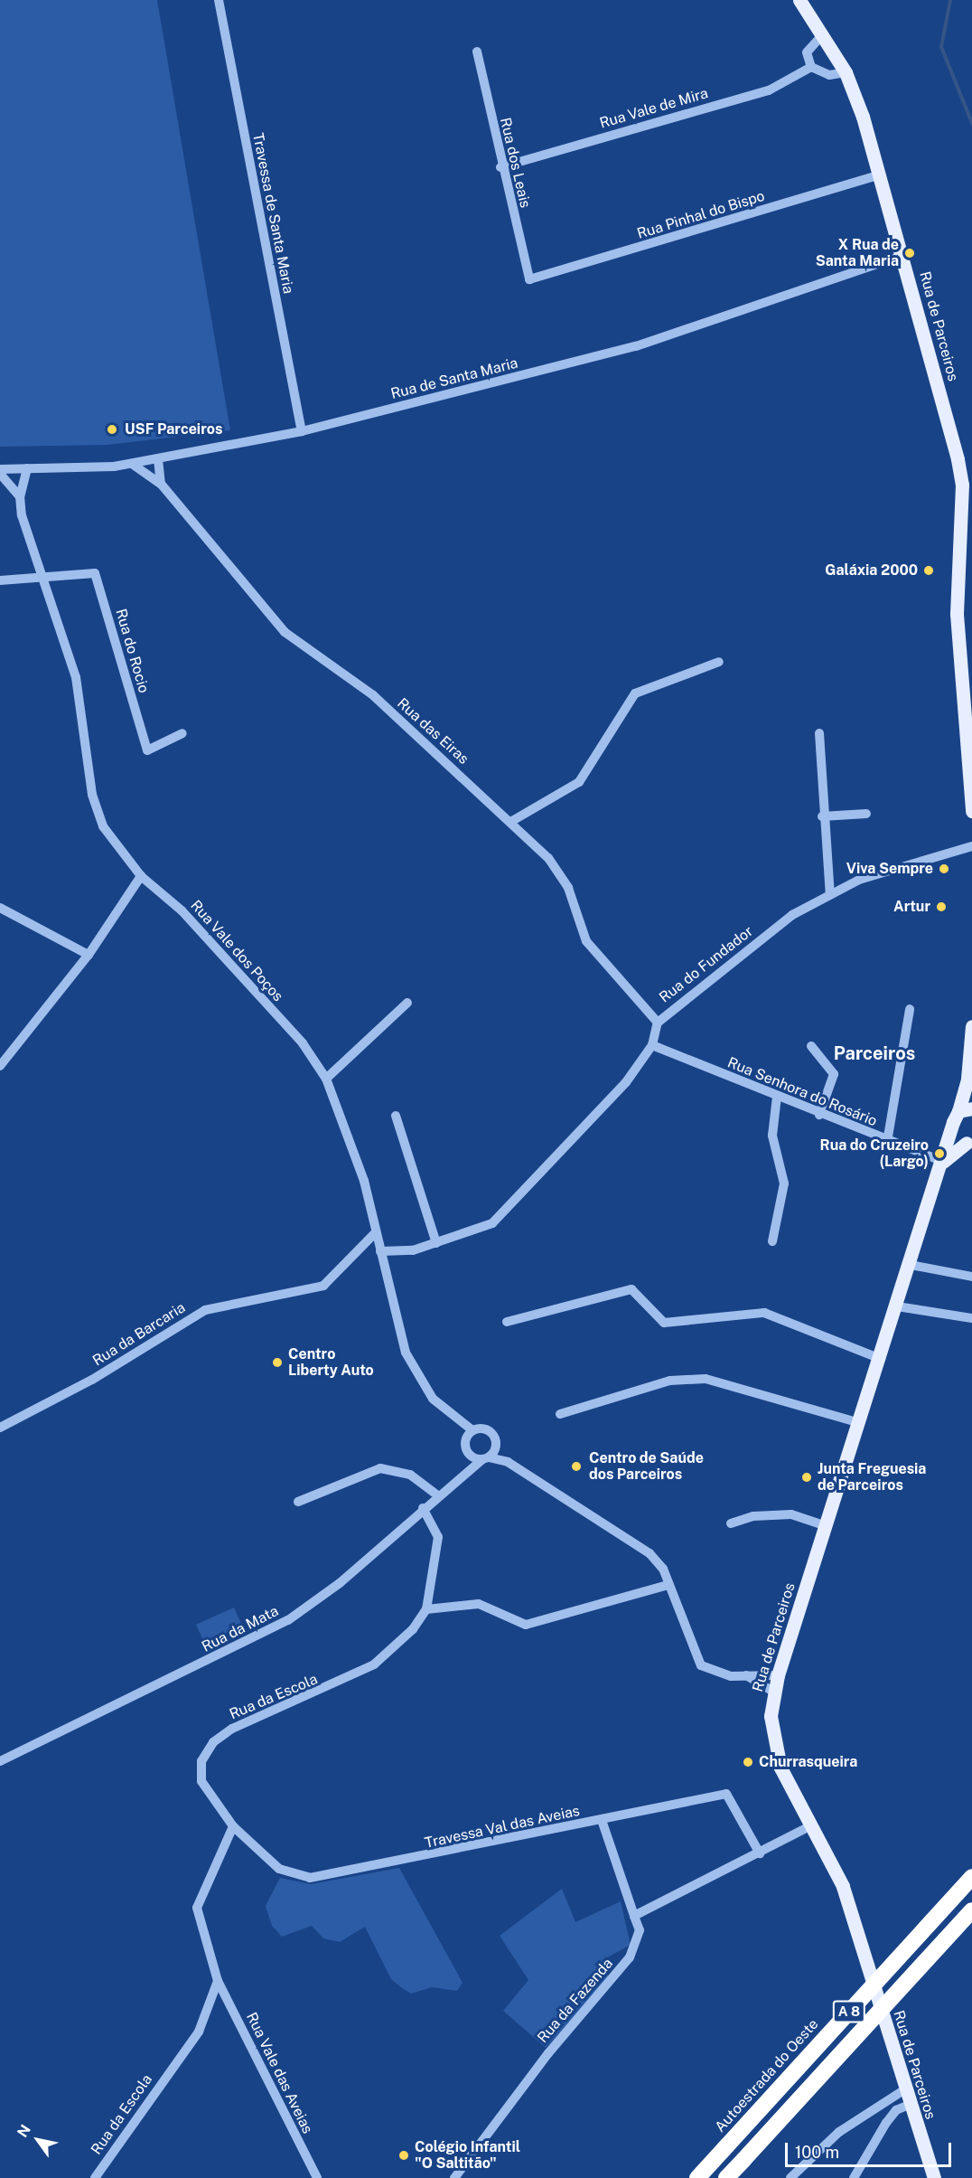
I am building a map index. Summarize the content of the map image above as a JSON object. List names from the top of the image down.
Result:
{
  "streets": {
    "highway": ["A 8", "Autoestrada do Oeste"],
    "main road": ["Rua de Parceiros"],
    "street": [
      "Rua Vale de Mira",
      "Rua dos Leais",
      "Travessa de Santa Maria",
      "Rua Pinhal do Bispo",
      "Rua de Santa Maria",
      "Rua do Rocio",
      "Rua das Eiras",
      "Rua Vale dos Poços",
      "Rua do Fundador",
      "Rua Senhora do Rosário",
      "Rua da Barcaria",
      "Rua da Mata",
      "Rua da Escola",
      "Travessa Val das Aveias",
      "Rua da Fazenda",
      "Rua Vale das Aveias"
    ]
  },
  "crossings": [
    ["Rua Vale de Mira", "Rua dos Leais"],
    ["Rua dos Leais", "Rua Pinhal do Bispo"],
    ["Travessa de Santa Maria", "Rua de Santa Maria"],
    ["Rua Pinhal do Bispo", "Rua de Parceiros"],
    ["Rua de Parceiros", "Rua de Santa Maria"],
    ["Rua de Parceiros", "Rua Senhora do Rosário"],
    ["Rua de Santa Maria", "Rua das Eiras"],
    ["Rua de Santa Maria", "Rua Vale dos Poços"],
    ["Rua do Rocio", "Rua Vale dos Poços"],
    ["Rua das Eiras", "Rua do Fundador"],
    ["Rua Vale dos Poços", "Rua do Fundador"],
    ["Rua Vale dos Poços", "Rua da Barcaria"],
    ["Rua do Fundador", "Rua Senhora do Rosário"],
    ["Rua da Escola", "Travessa Val das Aveias"],
    ["Rua da Escola", "Rua Vale das Aveias"],
    ["Travessa Val das Aveias", "Rua da Fazenda"]
  ],
  "districts": ["Parceiros"],
  "places": [
    "X Rua de Santa Maria",
    "USF Parceiros",
    "Galáxia 2000",
    "Viva Sempre",
    "Artur",
    "Rua do Cruzeiro (Largo)",
    "Centro Liberty Auto",
    "Centro de Saúde dos Parceiros",
    "Junta Freguesia de Parceiros",
    "Churrasqueira",
    "Colégio Infantil \"O Saltitão\""
  ],
  "scale_bar": "100 m",
  "north": "top left"
}
